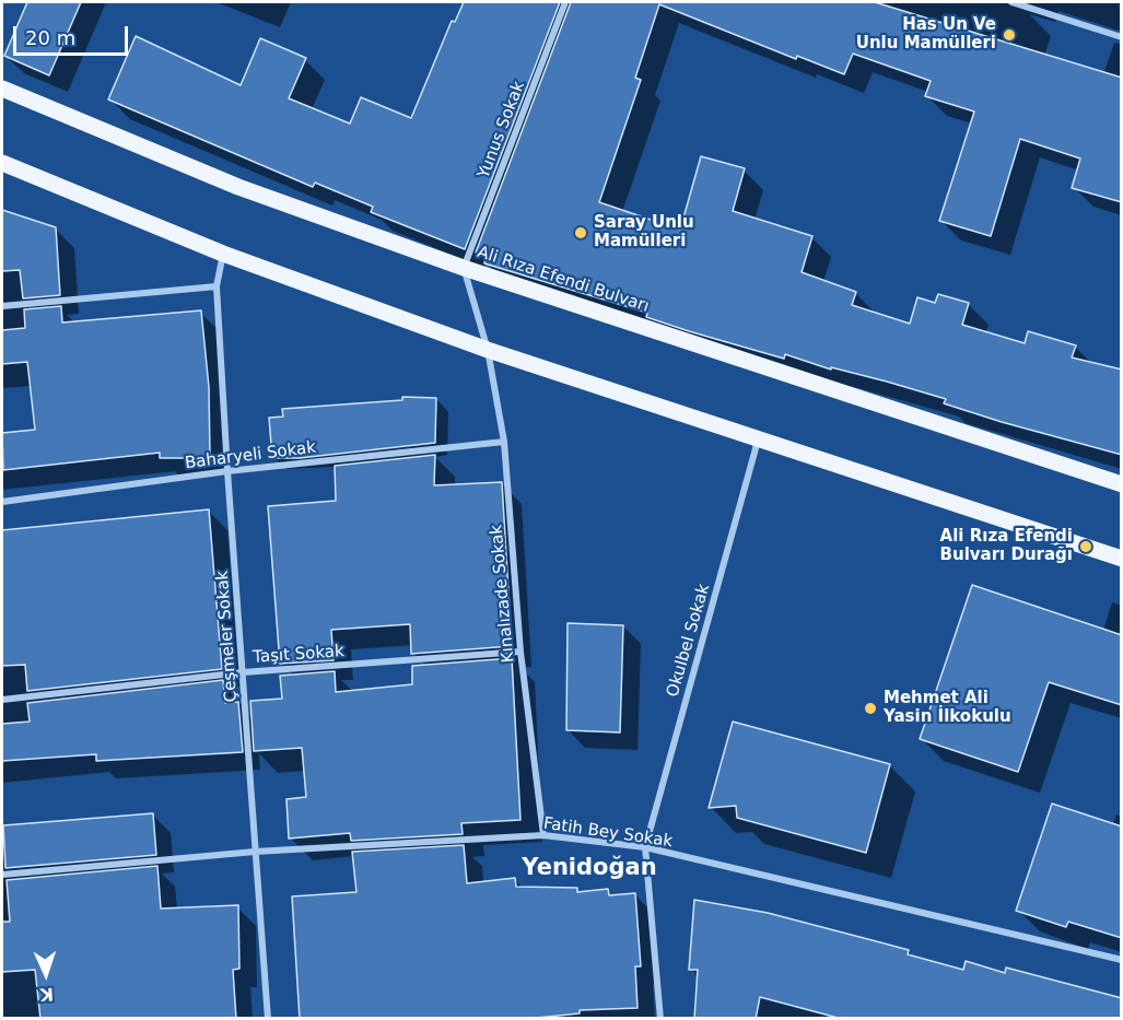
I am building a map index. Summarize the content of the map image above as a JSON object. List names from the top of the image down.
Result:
{
  "streets": {
    "main road": ["Ali Rıza Efendi Bulvarı"],
    "street": [
      "Yunus Sokak",
      "Baharyeli Sokak",
      "Kınalızade Sokak",
      "Çeşmeler Sokak",
      "Okulbel Sokak",
      "Taşıt Sokak",
      "Fatih Bey Sokak"
    ]
  },
  "crossings": [
    ["Yunus Sokak", "Ali Rıza Efendi Bulvarı"],
    ["Yunus Sokak", "Kınalızade Sokak"],
    ["Ali Rıza Efendi Bulvarı", "Kınalızade Sokak"],
    ["Baharyeli Sokak", "Kınalızade Sokak"],
    ["Baharyeli Sokak", "Çeşmeler Sokak"],
    ["Kınalızade Sokak", "Taşıt Sokak"],
    ["Kınalızade Sokak", "Fatih Bey Sokak"],
    ["Çeşmeler Sokak", "Taşıt Sokak"],
    ["Çeşmeler Sokak", "Fatih Bey Sokak"],
    ["Okulbel Sokak", "Fatih Bey Sokak"]
  ],
  "districts": ["Yenidoğan"],
  "places": [
    "Has Un Ve Unlu Mamülleri",
    "Saray Unlu Mamülleri",
    "Ali Rıza Efendi Bulvarı Durağı",
    "Mehmet Ali Yasin İlkokulu"
  ],
  "scale_bar": "20 m",
  "north": "bottom"
}
